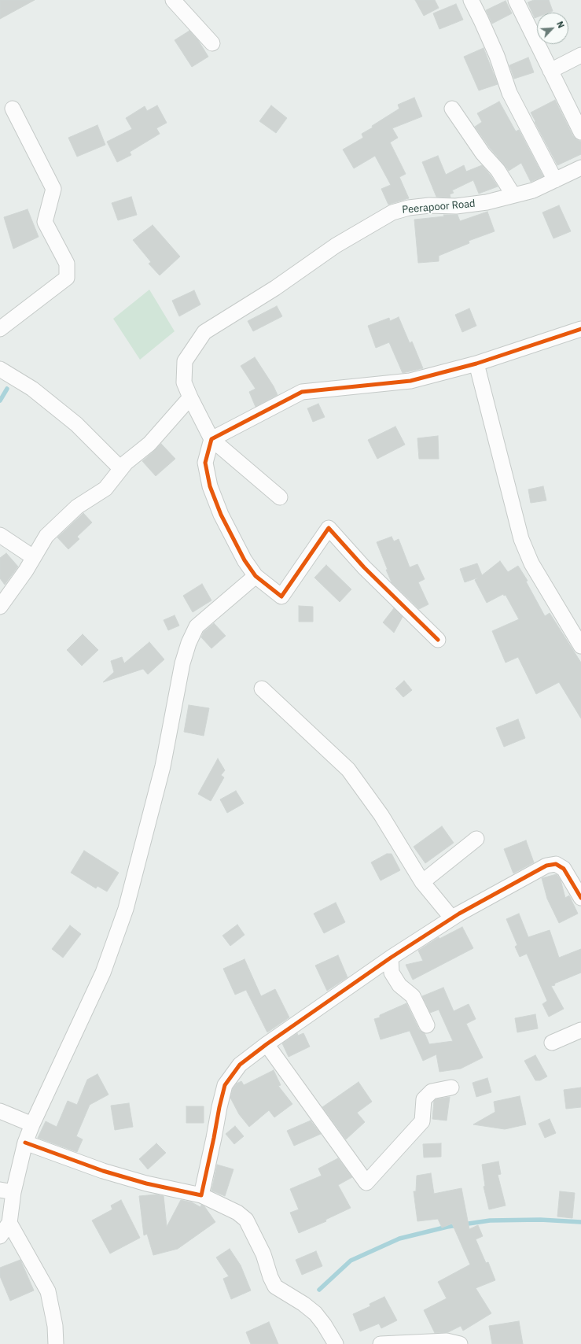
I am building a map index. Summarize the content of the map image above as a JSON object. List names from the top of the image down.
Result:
{
  "streets": {
    "street": ["Peerapoor Road"]
  },
  "north": "top right"
}
